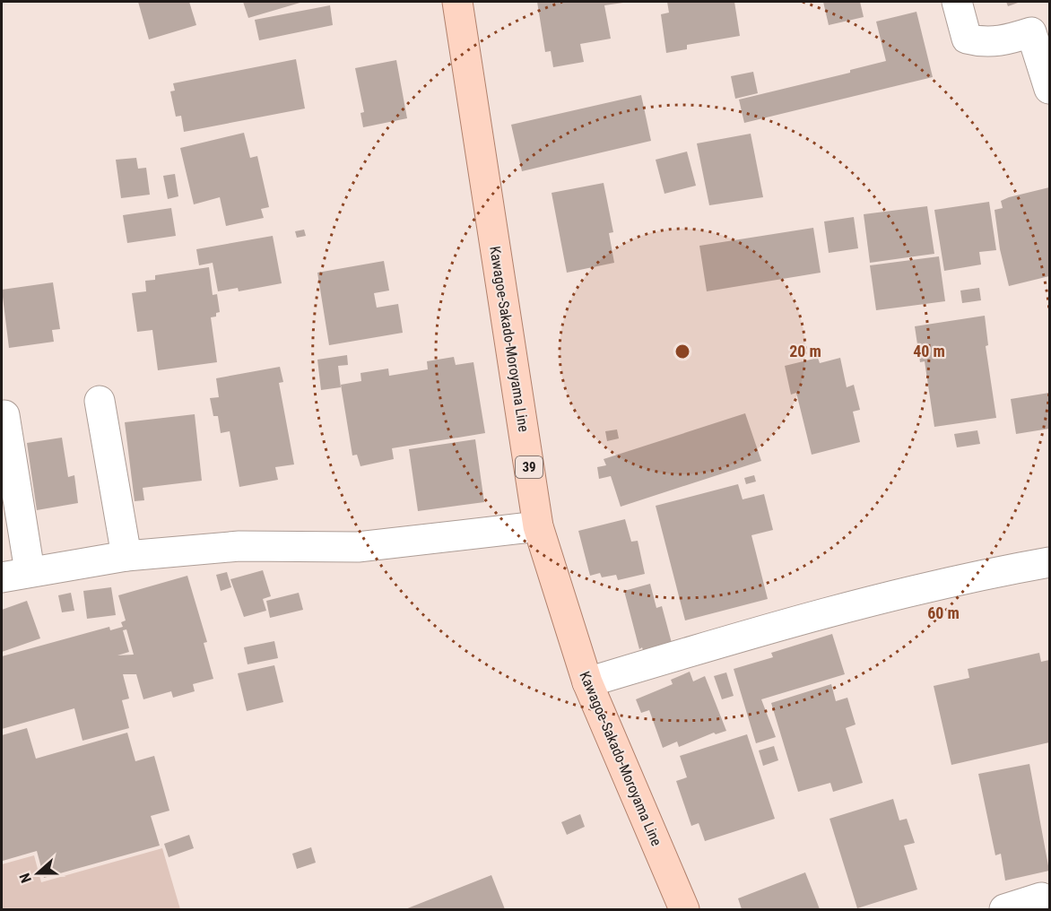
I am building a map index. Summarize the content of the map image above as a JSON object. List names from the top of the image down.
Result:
{
  "streets": {
    "main road": ["Kawagoe-Sakado-Moroyama Line", "39"]
  },
  "north": "left",
  "rings": ["20 m", "40 m", "60 m"]
}
